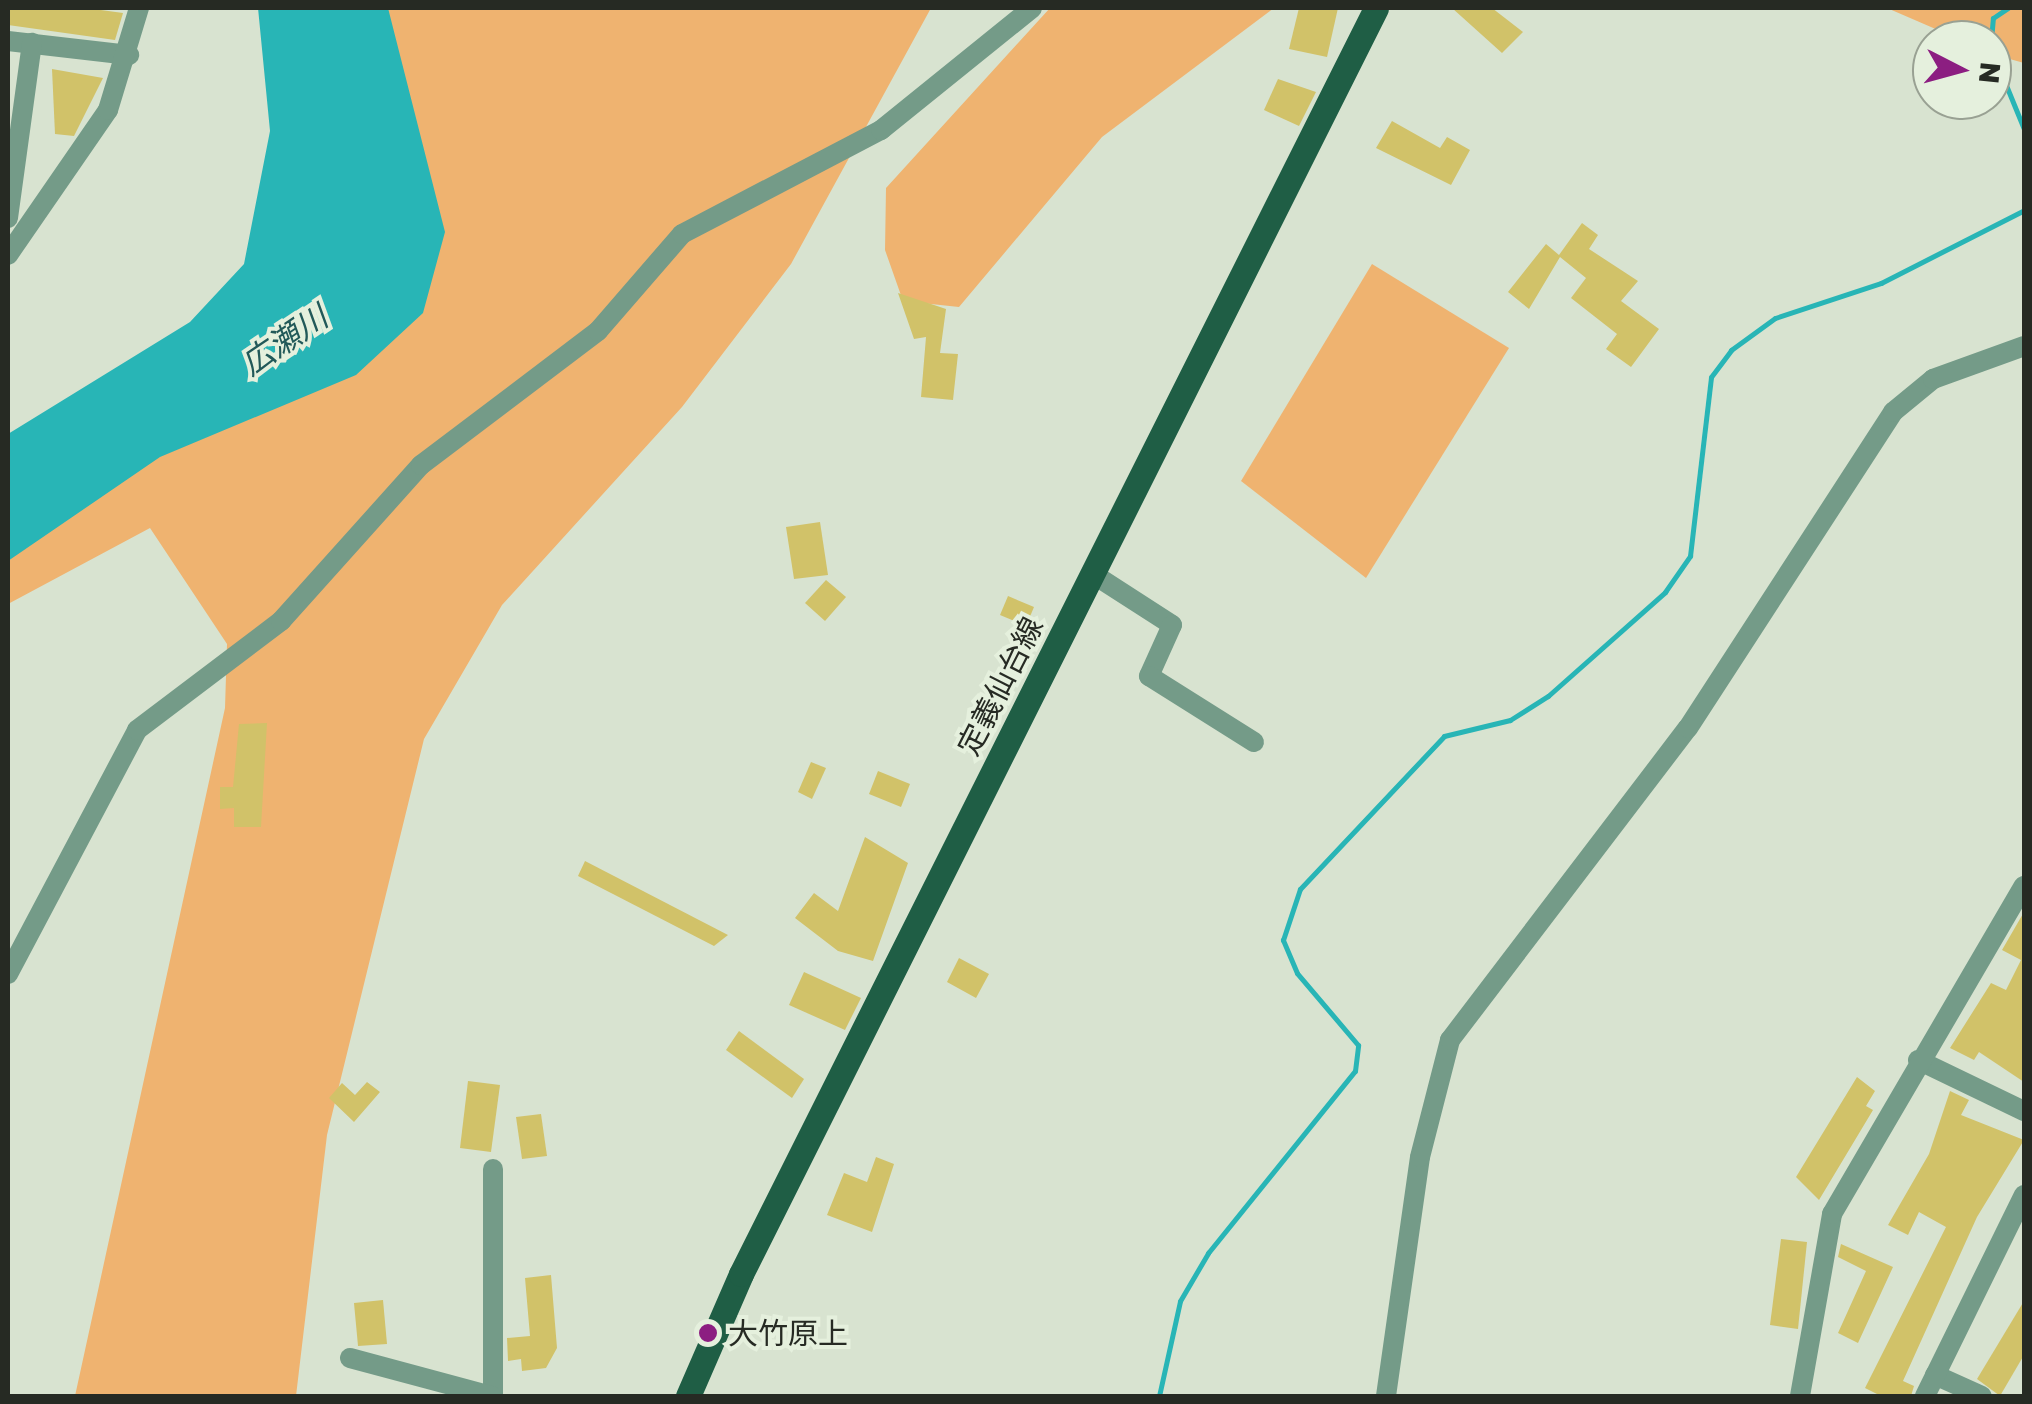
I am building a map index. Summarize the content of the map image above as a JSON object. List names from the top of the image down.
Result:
{
  "streets": {
    "main road": ["定義仙台線"]
  },
  "water": ["広瀬川"],
  "places": ["大竹原上"],
  "north": "right"
}
